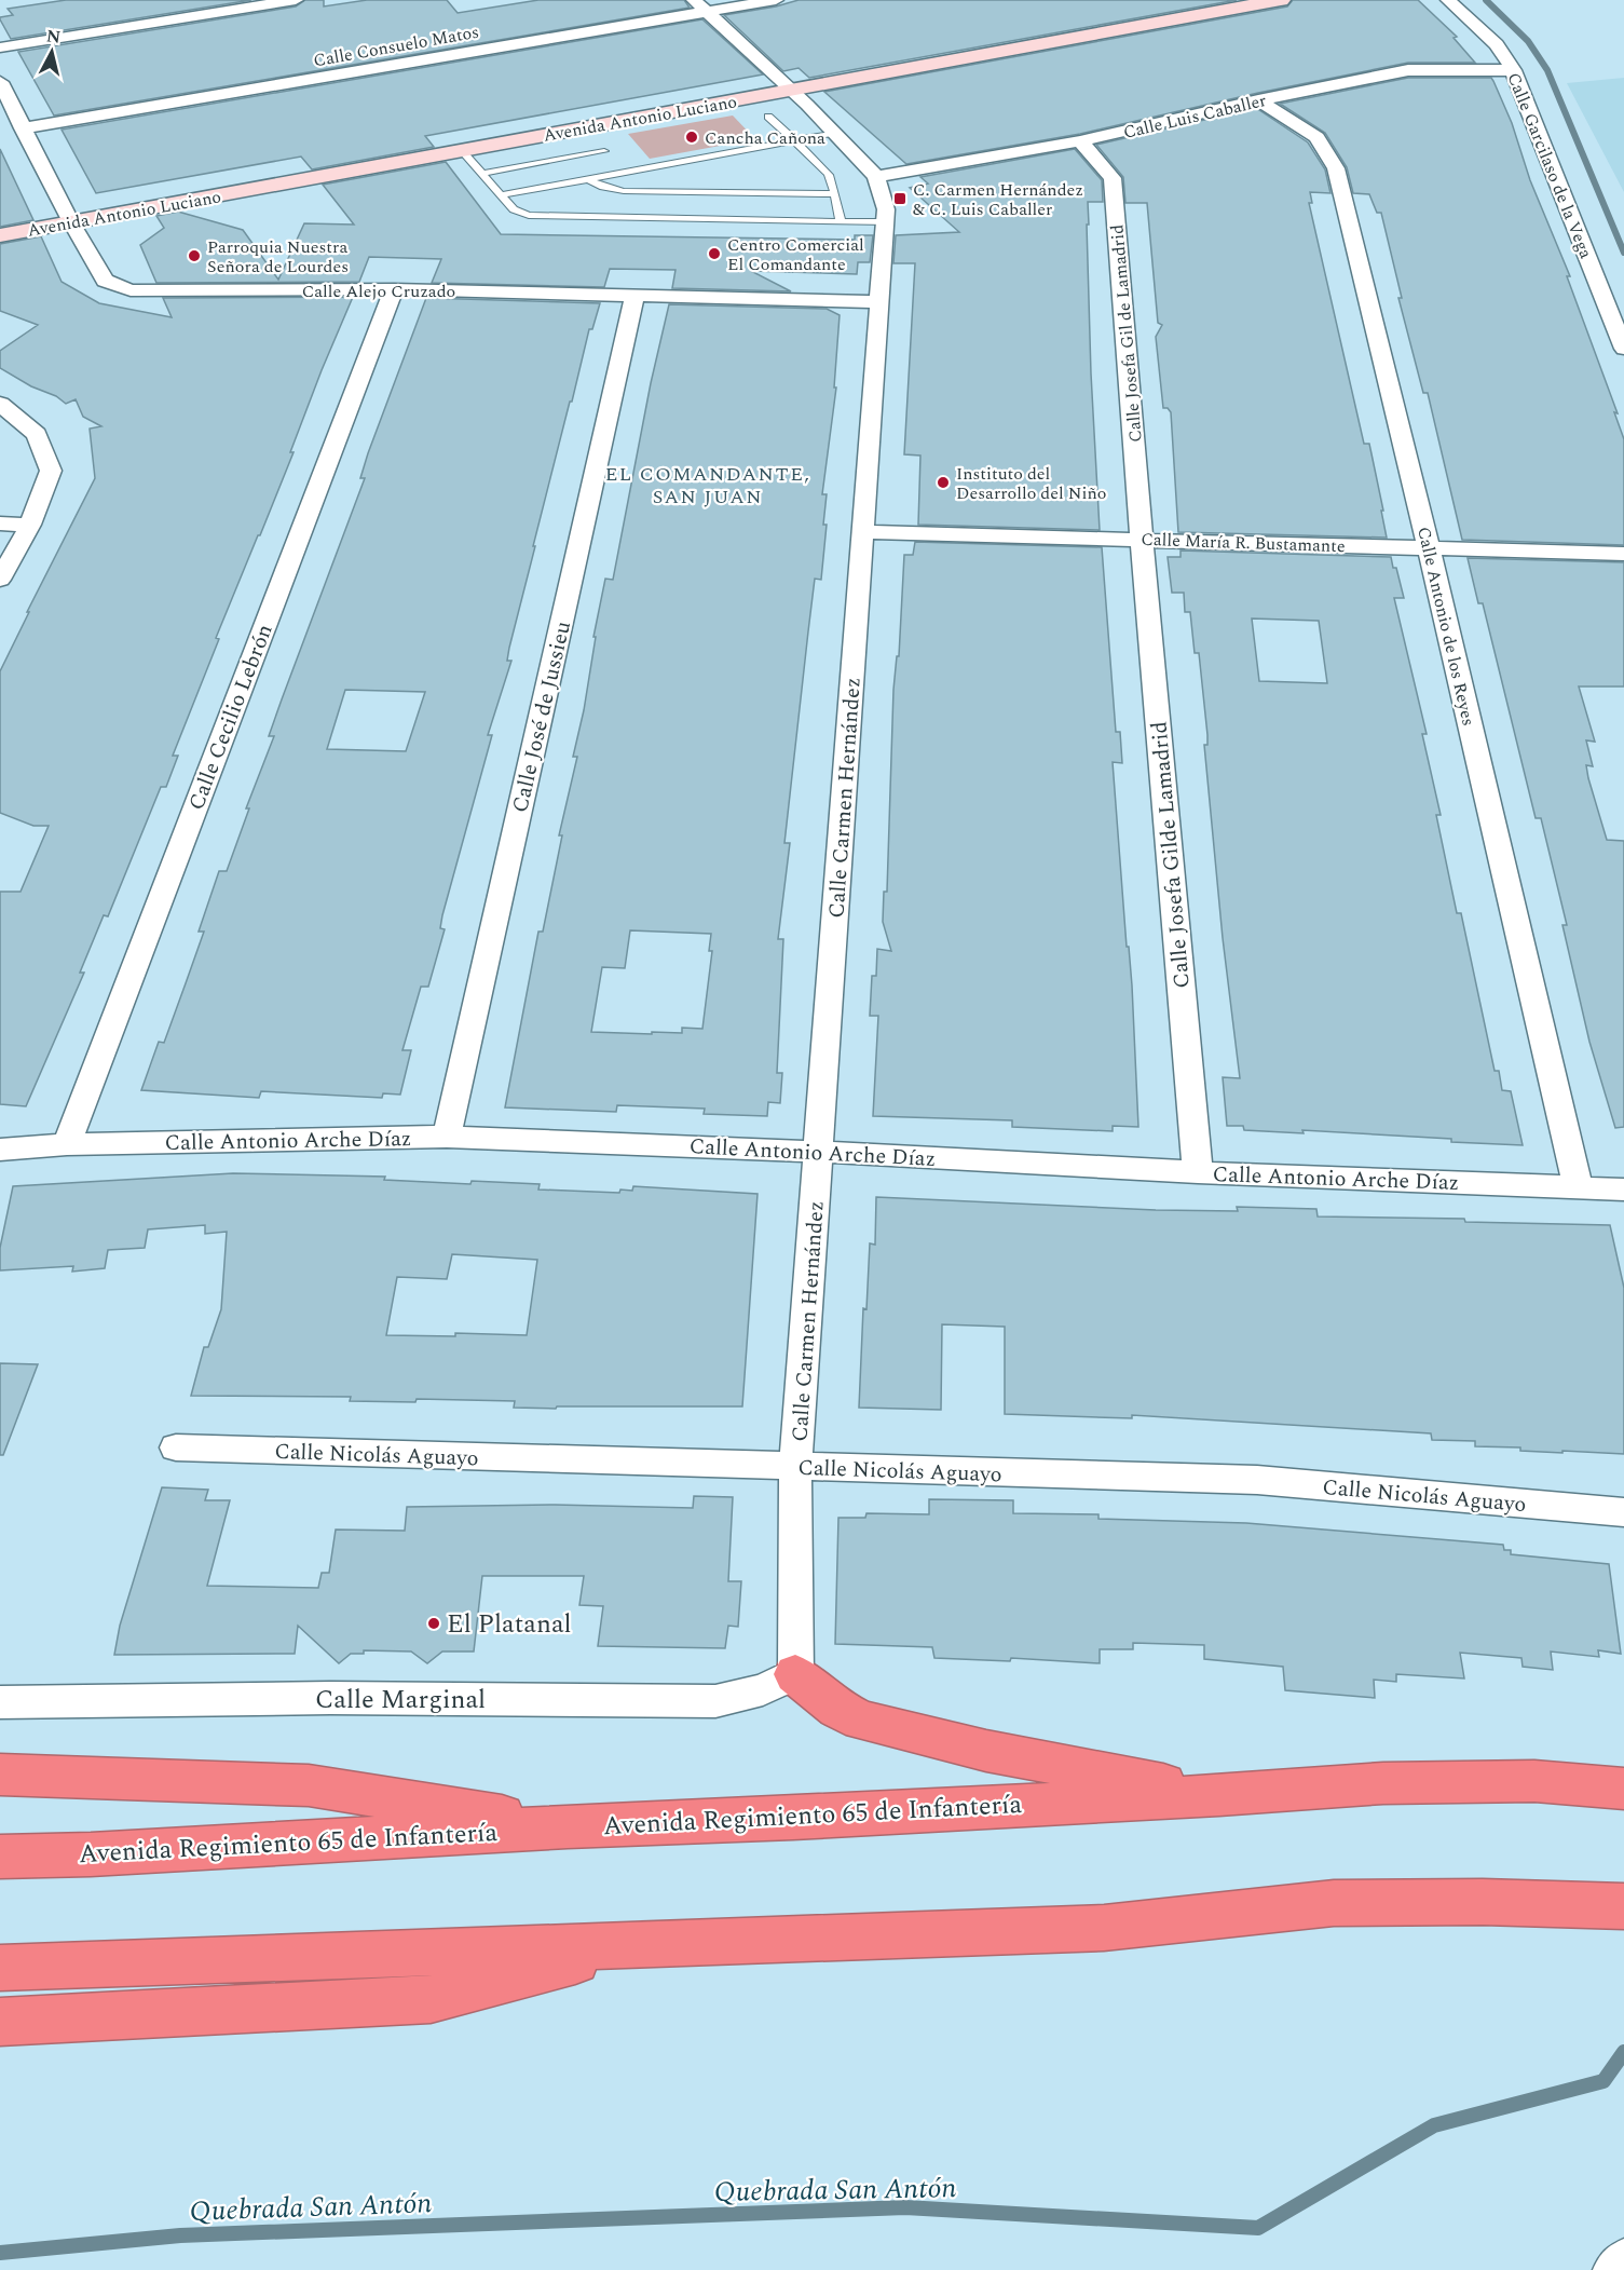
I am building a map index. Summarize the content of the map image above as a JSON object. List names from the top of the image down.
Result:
{
  "streets": {
    "highway": ["Avenida Regimiento 65 de Infantería"],
    "street": [
      "Calle Consuelo Matos",
      "Calle Luis Caballer",
      "Avenida Antonio Luciano",
      "Calle Garcilaso de la Vega",
      "Calle Alejo Cruzado",
      "Calle Josefa Gil de Lamadrid",
      "Calle María R. Bustamante",
      "Calle Antonio de los Reyes",
      "Calle Cecilio Lebrón",
      "Calle José de Jussieu",
      "Calle Carmen Hernández",
      "Calle Josefa Gilde Lamadrid",
      "Calle Antonio Arche Díaz",
      "Calle Nicolás Aguayo",
      "Calle Marginal"
    ]
  },
  "crossings": [
    ["Calle Consuelo Matos", "Calle Alejo Cruzado"],
    ["Calle Consuelo Matos", "Calle Carmen Hernández"],
    ["Calle Luis Caballer", "Calle Garcilaso de la Vega"],
    ["Calle Luis Caballer", "Calle Josefa Gil de Lamadrid"],
    ["Calle Luis Caballer", "Calle Antonio de los Reyes"],
    ["Calle Luis Caballer", "Calle Carmen Hernández"],
    ["Avenida Antonio Luciano", "Calle Alejo Cruzado"],
    ["Avenida Antonio Luciano", "Calle Carmen Hernández"],
    ["Calle Alejo Cruzado", "Calle Cecilio Lebrón"],
    ["Calle Alejo Cruzado", "Calle José de Jussieu"],
    ["Calle Alejo Cruzado", "Calle Carmen Hernández"],
    ["Calle Josefa Gil de Lamadrid", "Calle María R. Bustamante"],
    ["Calle Josefa Gil de Lamadrid", "Calle Josefa Gilde Lamadrid"],
    ["Calle María R. Bustamante", "Calle Antonio de los Reyes"],
    ["Calle María R. Bustamante", "Calle Carmen Hernández"],
    ["Calle María R. Bustamante", "Calle Josefa Gilde Lamadrid"],
    ["Calle Antonio de los Reyes", "Calle Antonio Arche Díaz"],
    ["Calle Cecilio Lebrón", "Calle Antonio Arche Díaz"],
    ["Calle José de Jussieu", "Calle Antonio Arche Díaz"],
    ["Calle Carmen Hernández", "Calle Antonio Arche Díaz"],
    ["Calle Carmen Hernández", "Calle Nicolás Aguayo"],
    ["Calle Carmen Hernández", "Calle Marginal"],
    ["Calle Josefa Gilde Lamadrid", "Calle Antonio Arche Díaz"]
  ],
  "districts": ["EL COMANDANTE, SAN JUAN"],
  "water": ["Quebrada San Antón"],
  "places": {
    "other": [
      "Cancha Cañona",
      "Centro Comercial El Comandante",
      "Parroquia Nuestra Señora de Lourdes",
      "Instituto del Desarrollo del Niño",
      "El Platanal"
    ],
    "transit": ["C. Carmen Hernández & C. Luis Caballer"]
  },
  "north": "top"
}
